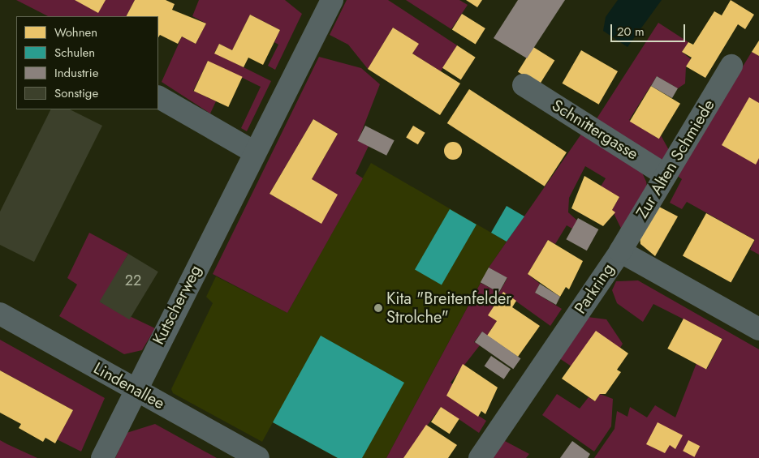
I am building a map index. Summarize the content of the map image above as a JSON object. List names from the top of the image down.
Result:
{
  "streets": {
    "street": [
      "Schnittergasse",
      "Zur Alten Schmiede",
      "Parkring",
      "Kutscherweg",
      "Lindenallee"
    ]
  },
  "crossings": [
    ["Schnittergasse", "Zur Alten Schmiede"],
    ["Zur Alten Schmiede", "Parkring"],
    ["Kutscherweg", "Lindenallee"]
  ],
  "places": ["Kita \"Breitenfelder Strolche\""],
  "house_numbers": ["22"],
  "legend": [
    "Wohnen",
    "Schulen",
    "Industrie",
    "Sonstige"
  ],
  "scale_bar": "20 m"
}
